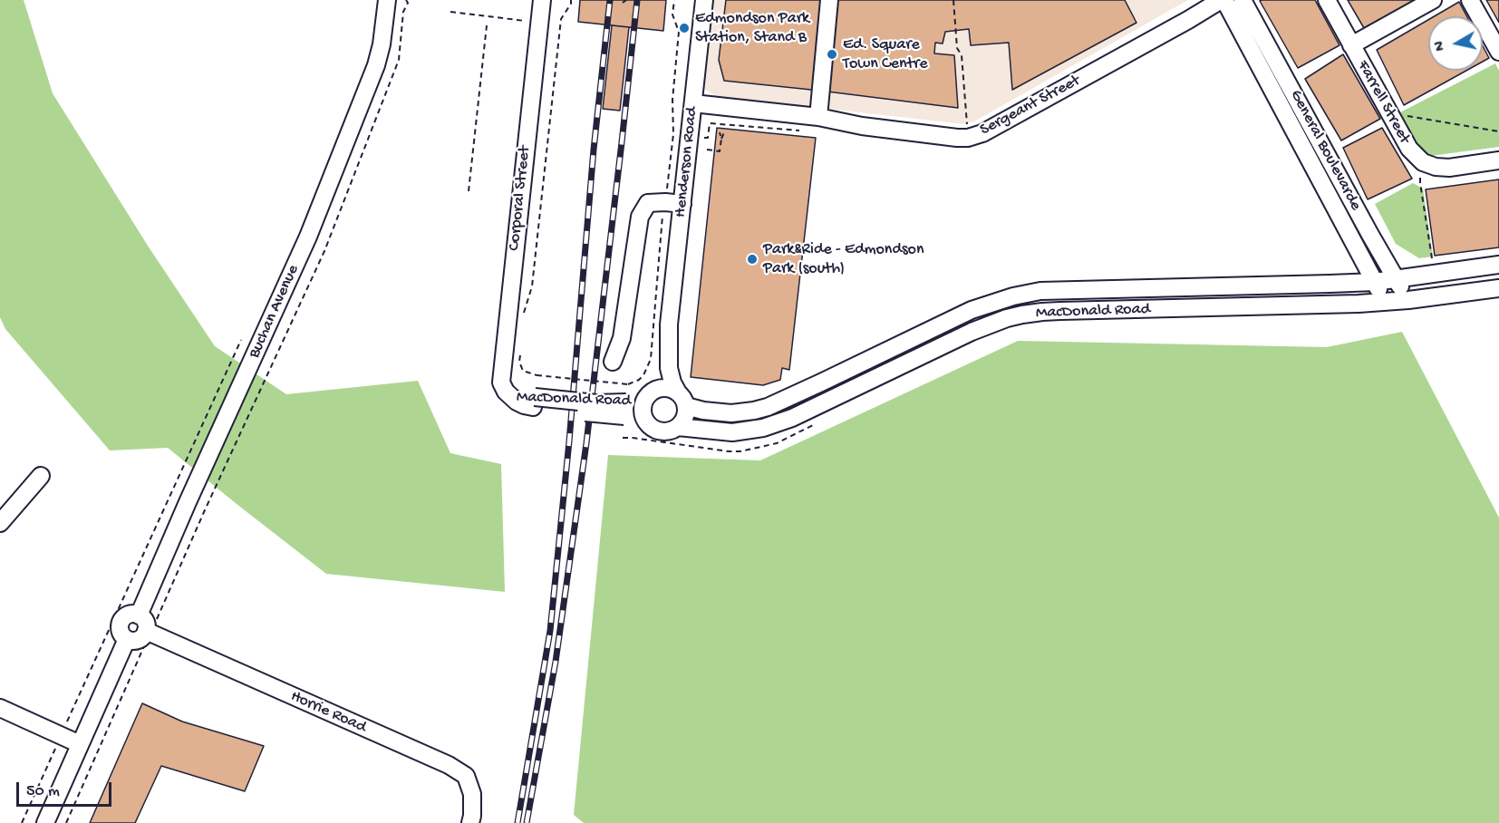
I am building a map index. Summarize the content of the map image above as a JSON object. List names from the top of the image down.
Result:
{
  "streets": {
    "street": [
      "Farrell Street",
      "Sergeant Street",
      "General Boulevarde",
      "Henderson Road",
      "Corporal Street",
      "Buchan Avenue",
      "MacDonald Road",
      "Horrie Road"
    ]
  },
  "crossings": [
    ["Sergeant Street", "Henderson Road"],
    ["General Boulevarde", "MacDonald Road"],
    ["Henderson Road", "MacDonald Road"],
    ["Corporal Street", "MacDonald Road"],
    ["Buchan Avenue", "Horrie Road"]
  ],
  "places": ["Edmondson Park Station, Stand B", "Ed. Square Town Centre", "Park&Ride - Edmondson Park (south)"],
  "scale_bar": "50 m",
  "north": "left"
}
